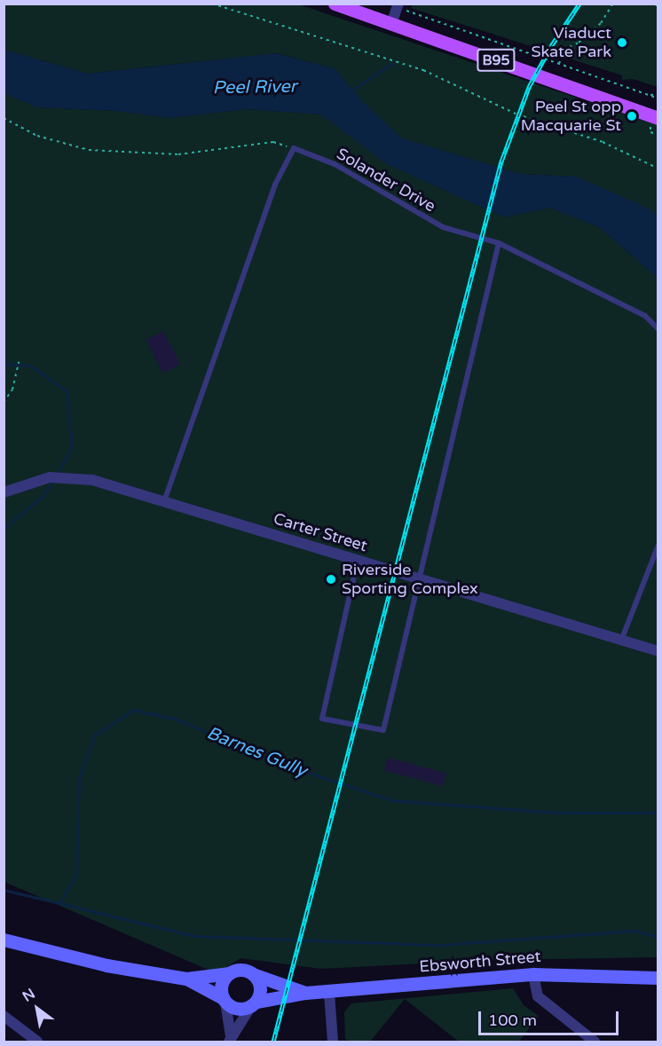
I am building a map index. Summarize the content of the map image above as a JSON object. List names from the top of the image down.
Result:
{
  "streets": {
    "main road": ["B95"],
    "street": ["Carter Street", "Ebsworth Street"],
    "lane": ["Solander Drive"]
  },
  "water": ["Peel River", "Barnes Gully"],
  "places": ["Viaduct Skate Park", "Peel St opp Macquarie St", "Riverside Sporting Complex"],
  "scale_bar": "100 m",
  "north": "top left"
}
